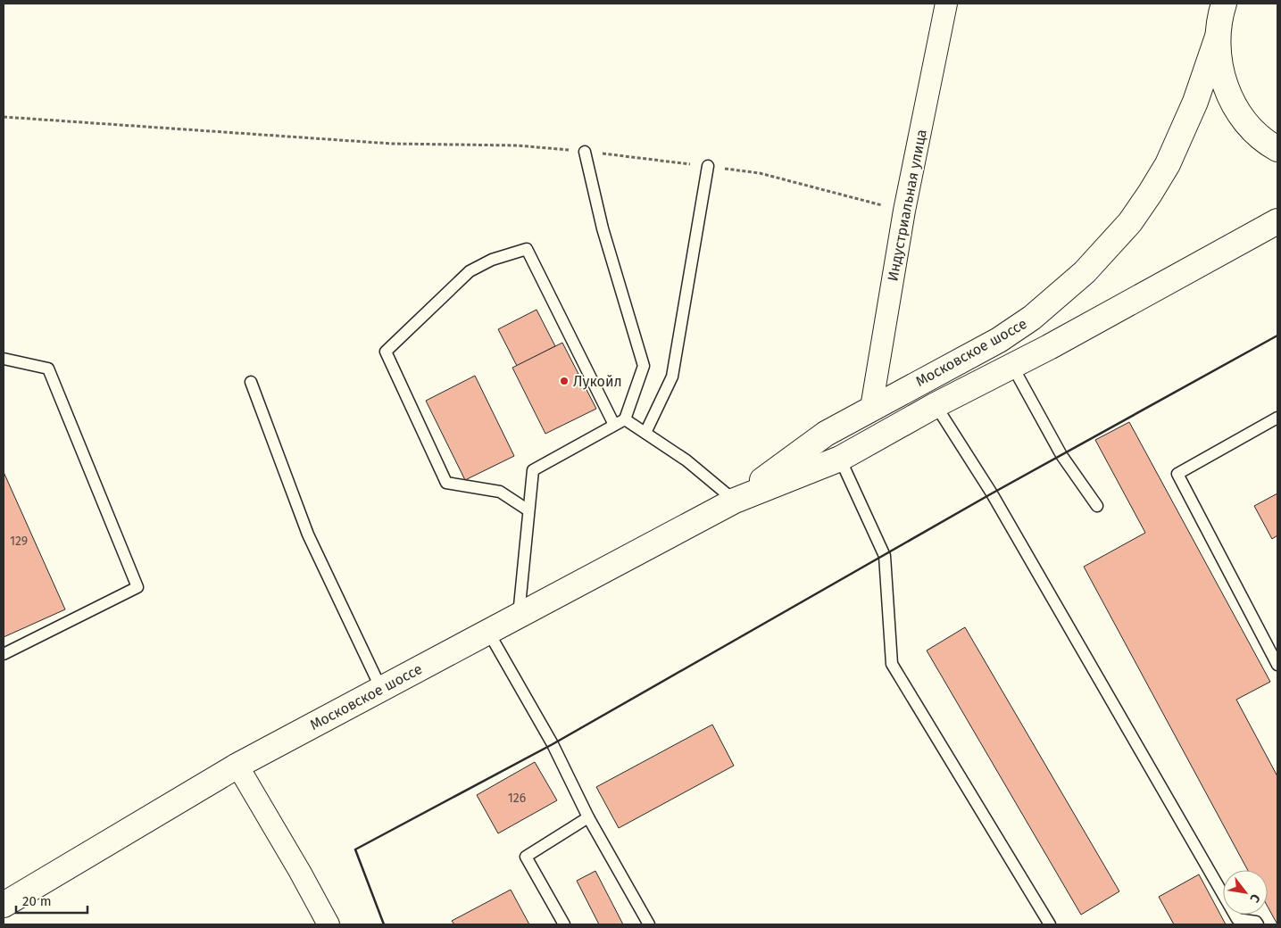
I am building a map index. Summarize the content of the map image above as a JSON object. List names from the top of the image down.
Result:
{
  "streets": {
    "main road": ["Московское шоссе"],
    "street": ["Индустриальная улица"]
  },
  "crossings": [
    ["Индустриальная улица", "Московское шоссе"]
  ],
  "places": ["Лукойл"],
  "house_numbers": ["129", "126"],
  "scale_bar": "20 m",
  "north": "bottom right"
}
